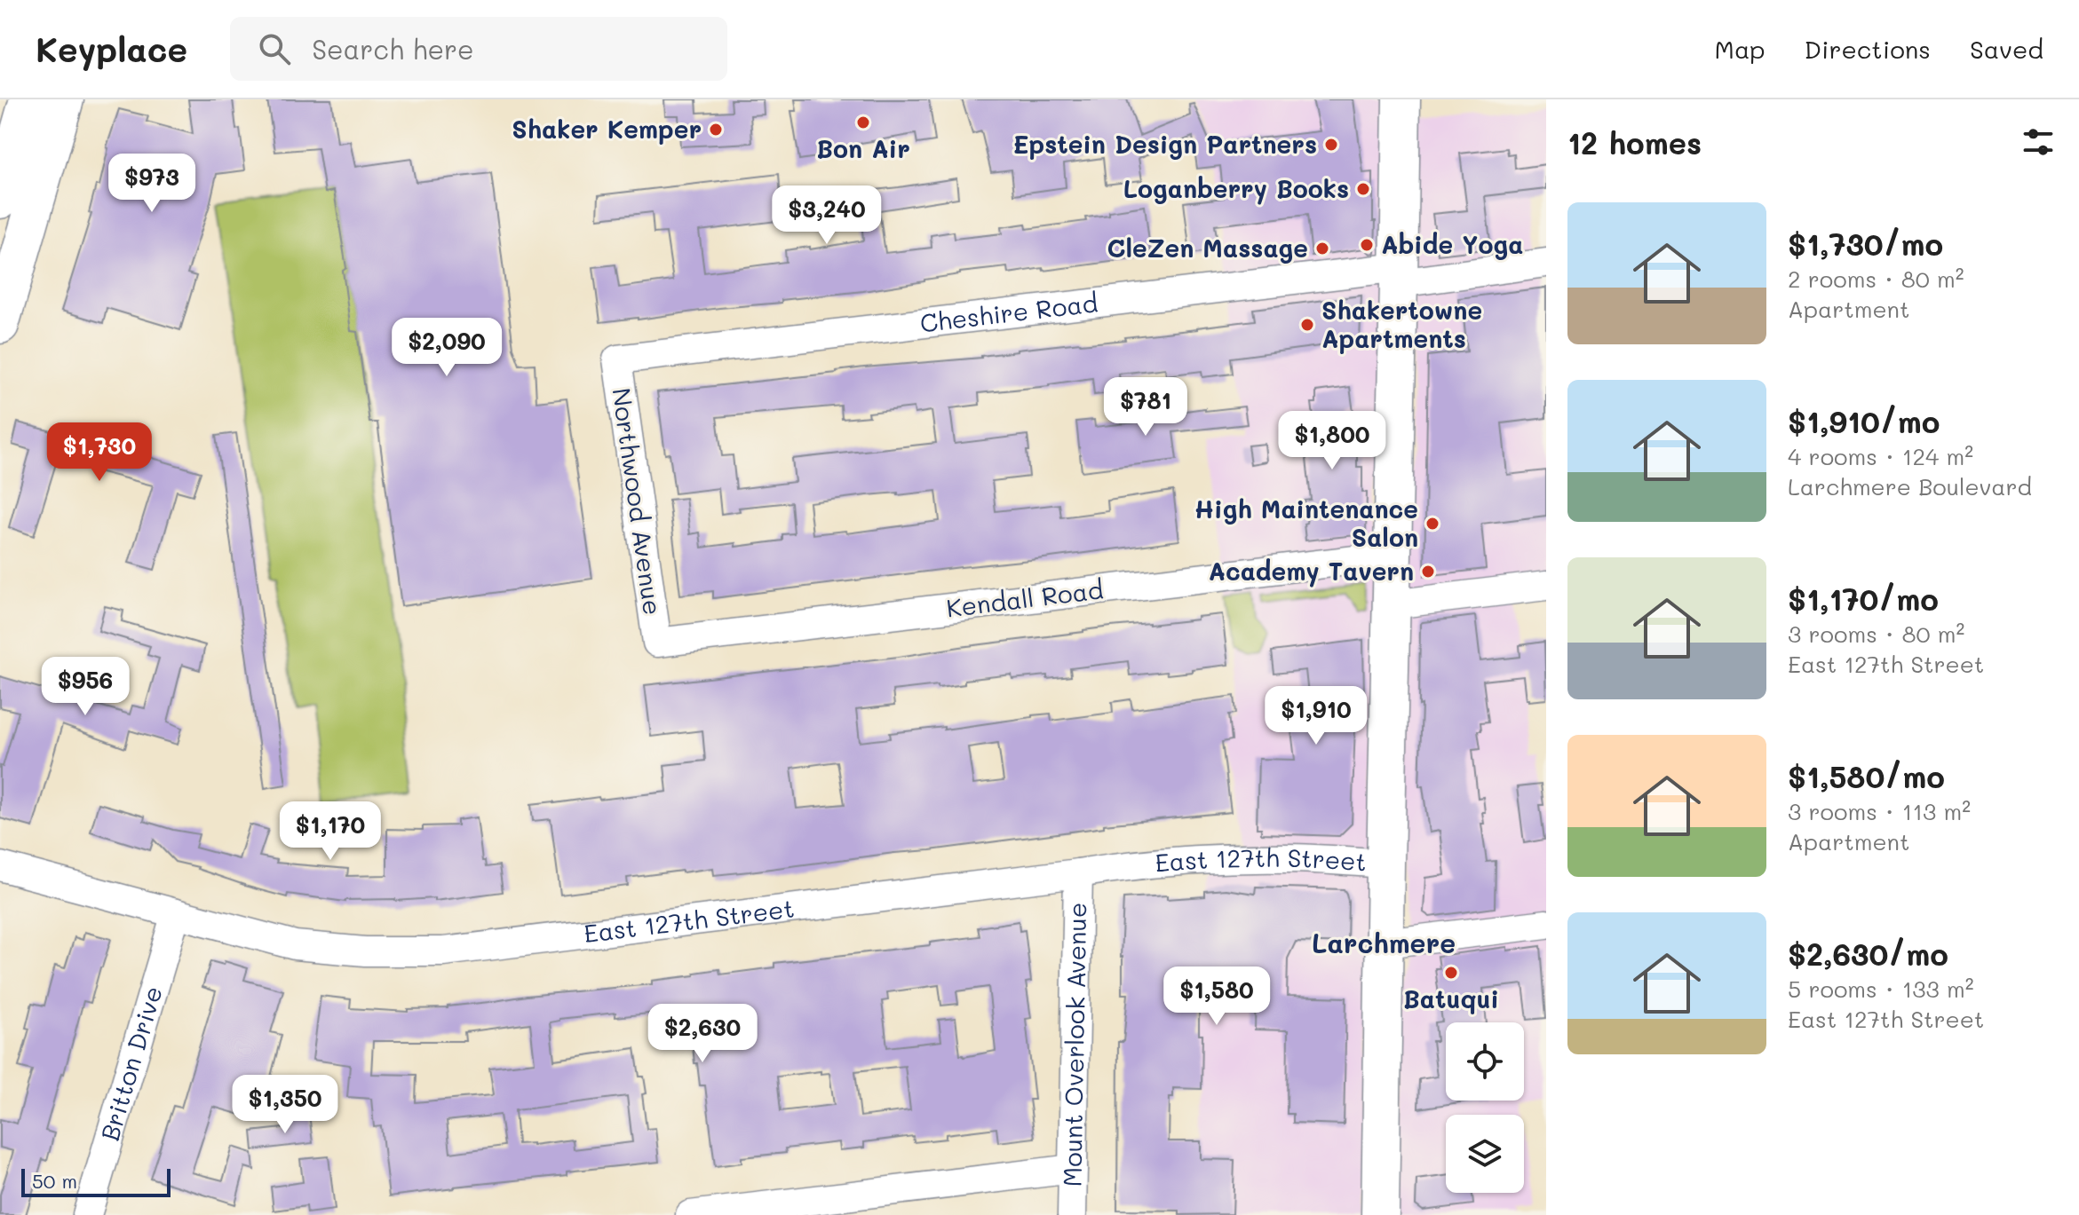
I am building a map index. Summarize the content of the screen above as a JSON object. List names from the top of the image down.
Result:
{
  "streets": {
    "street": [
      "Cheshire Road",
      "Northwood Avenue",
      "Kendall Road",
      "East 127th Street",
      "Mount Overlook Avenue",
      "Britton Drive"
    ]
  },
  "crossings": [
    ["Cheshire Road", "Northwood Avenue"],
    ["Northwood Avenue", "Kendall Road"],
    ["East 127th Street", "Mount Overlook Avenue"],
    ["East 127th Street", "Britton Drive"]
  ],
  "districts": ["Larchmere"],
  "places": [
    "Bon Air",
    "Shaker Kemper",
    "Epstein Design Partners",
    "Loganberry Books",
    "Abide Yoga",
    "CleZen Massage",
    "Shakertowne Apartments",
    "High Maintenance Salon",
    "Academy Tavern",
    "Batuqui"
  ],
  "scale_bar": "50 m",
  "page": {
    "header": "Keyplace",
    "search": "Search here",
    "nav": ["Map", "Directions", "Saved"],
    "heading": "12 homes",
    "price": [
      "$973",
      "$3,240",
      "$2,090",
      "$781",
      "$1,800",
      "$1,730",
      "$956",
      "$1,910",
      "$1,170",
      "$1,580",
      "$2,630",
      "$1,350"
    ],
    "list": [
      {
        "name": "$1,730/mo",
        "note": "2 rooms · 80 m² · Apartment"
      },
      {
        "name": "$1,910/mo",
        "note": "4 rooms · 124 m² · Larchmere Boulevard"
      },
      {
        "name": "$1,170/mo",
        "note": "3 rooms · 80 m² · East 127th Street"
      },
      {
        "name": "$1,580/mo",
        "note": "3 rooms · 113 m² · Apartment"
      },
      {
        "name": "$2,630/mo",
        "note": "5 rooms · 133 m² · East 127th Street"
      }
    ],
    "scale": "50 m"
  }
}
